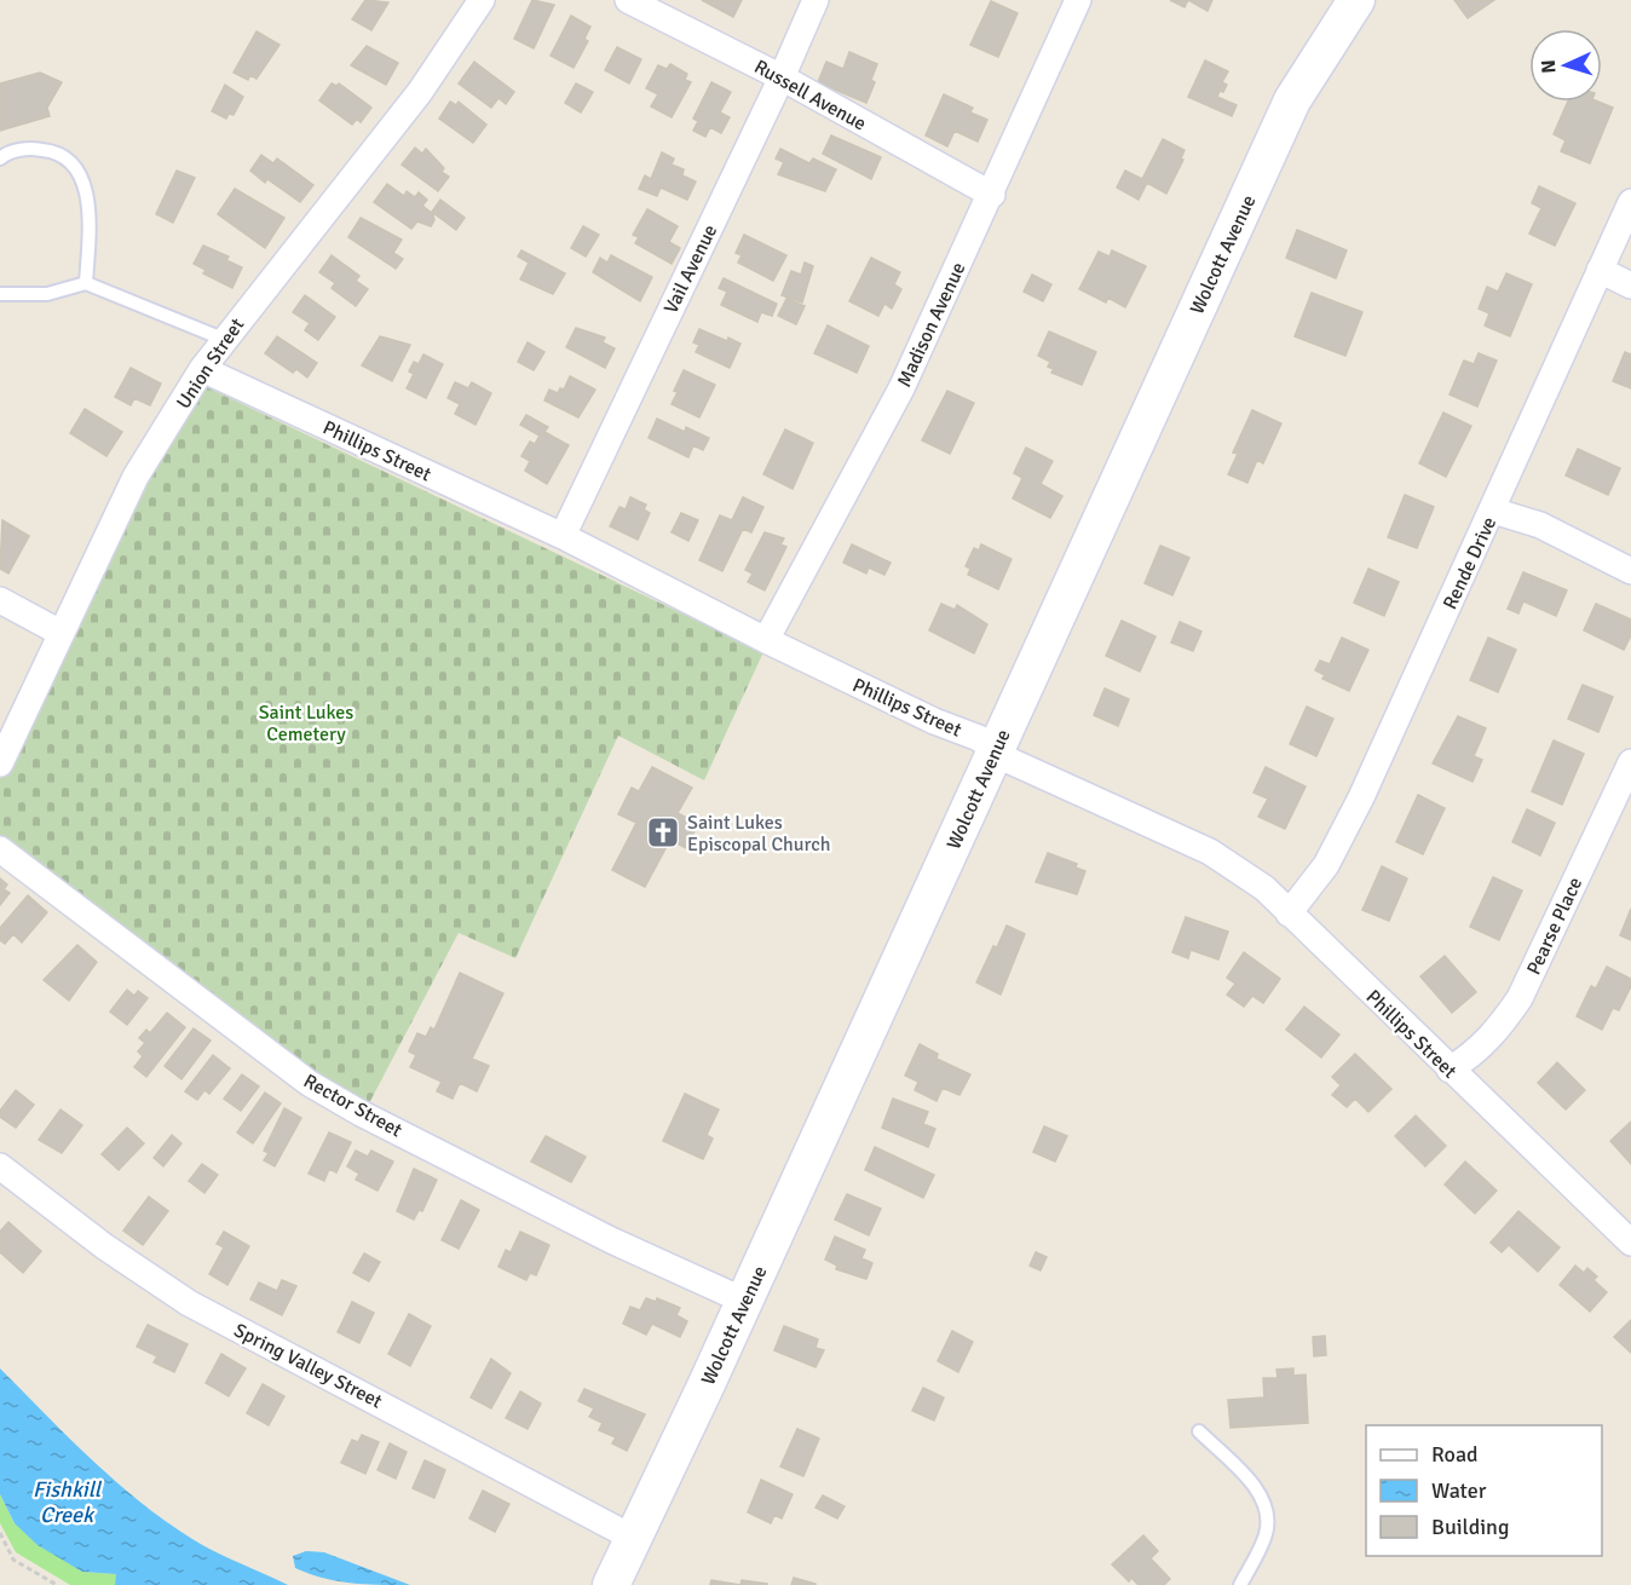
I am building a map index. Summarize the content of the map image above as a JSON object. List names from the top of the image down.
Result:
{
  "streets": {
    "main road": ["Wolcott Avenue"],
    "street": [
      "Russell Avenue",
      "Vail Avenue",
      "Madison Avenue",
      "Union Street",
      "Phillips Street",
      "Rende Drive",
      "Pearse Place",
      "Rector Street",
      "Spring Valley Street"
    ]
  },
  "crossings": [
    ["Russell Avenue", "Vail Avenue"],
    ["Russell Avenue", "Madison Avenue"],
    ["Wolcott Avenue", "Phillips Street"],
    ["Wolcott Avenue", "Rector Street"],
    ["Wolcott Avenue", "Spring Valley Street"],
    ["Vail Avenue", "Phillips Street"],
    ["Madison Avenue", "Phillips Street"],
    ["Union Street", "Phillips Street"],
    ["Phillips Street", "Rende Drive"],
    ["Phillips Street", "Pearse Place"]
  ],
  "water": ["Fishkill Creek"],
  "parks": ["Saint Lukes Cemetery"],
  "places": {
    "church": ["Saint Lukes Episcopal Church"]
  },
  "legend": ["Road", "Water", "Building"],
  "north": "left"
}
